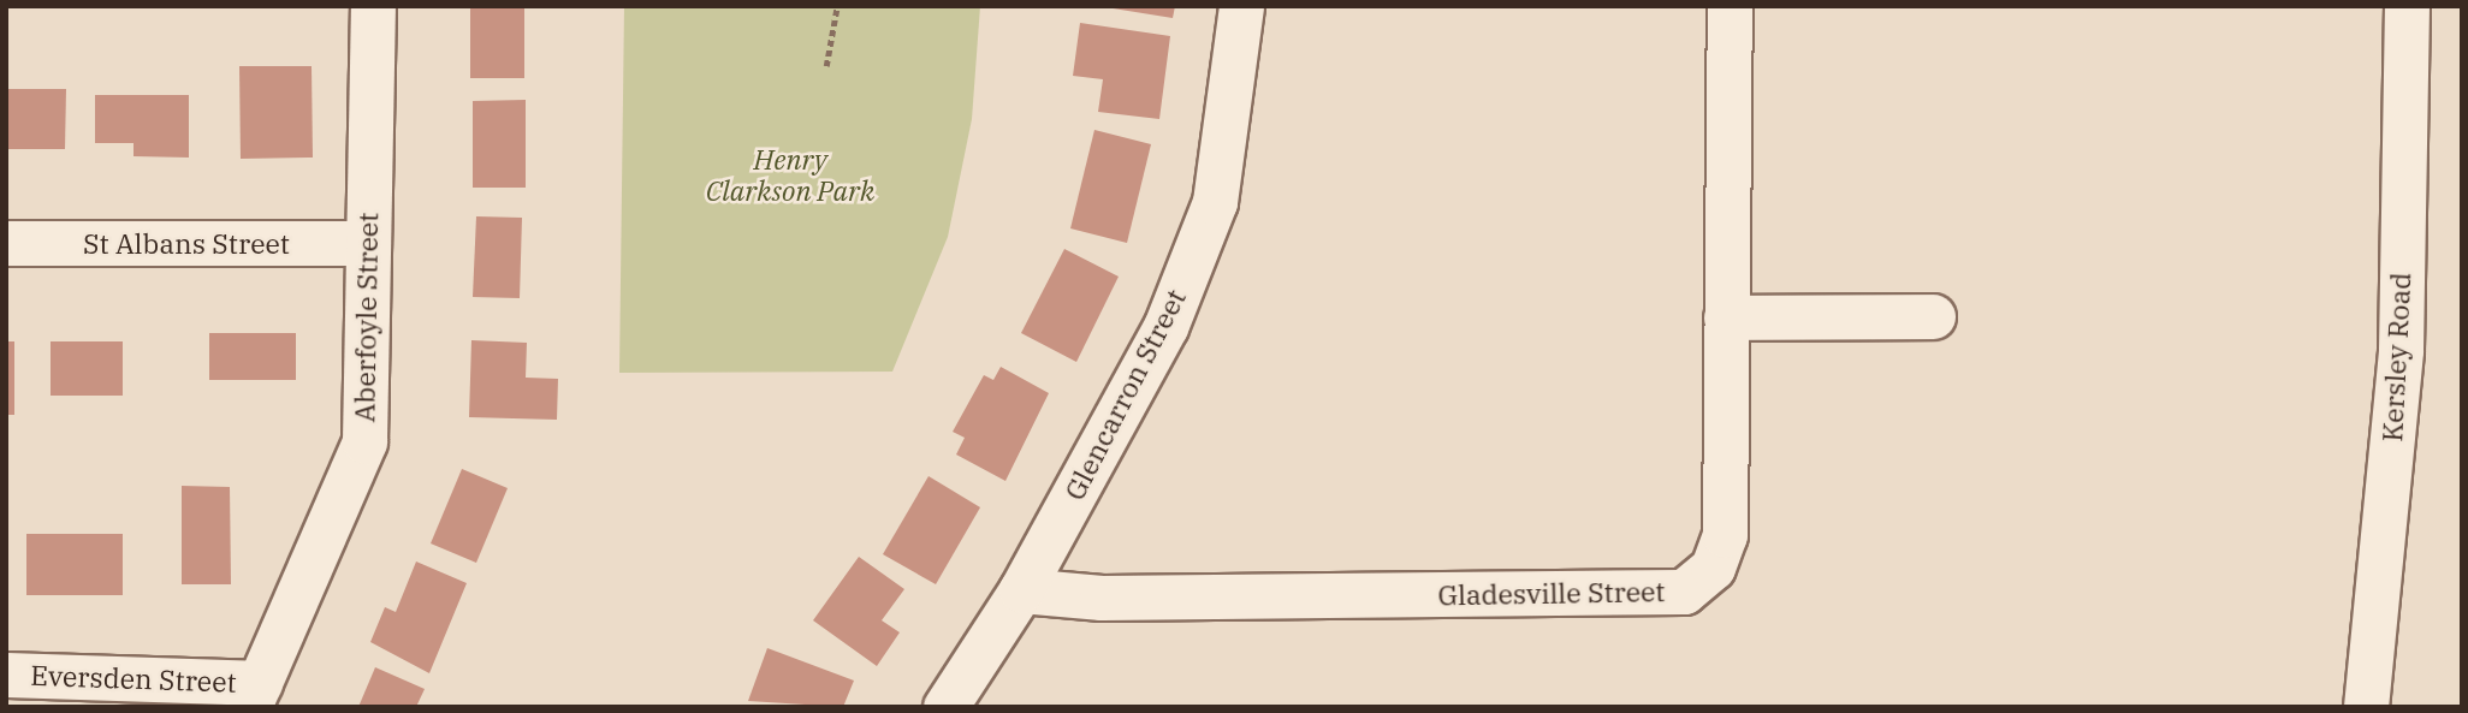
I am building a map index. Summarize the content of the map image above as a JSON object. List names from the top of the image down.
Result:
{
  "streets": {
    "street": [
      "St Albans Street",
      "Aberfoyle Street",
      "Kersley Road",
      "Glencarron Street",
      "Gladesville Street",
      "Eversden Street"
    ]
  },
  "crossings": [
    ["St Albans Street", "Aberfoyle Street"],
    ["Aberfoyle Street", "Eversden Street"],
    ["Glencarron Street", "Gladesville Street"]
  ],
  "parks": ["Henry Clarkson Park"]
}
